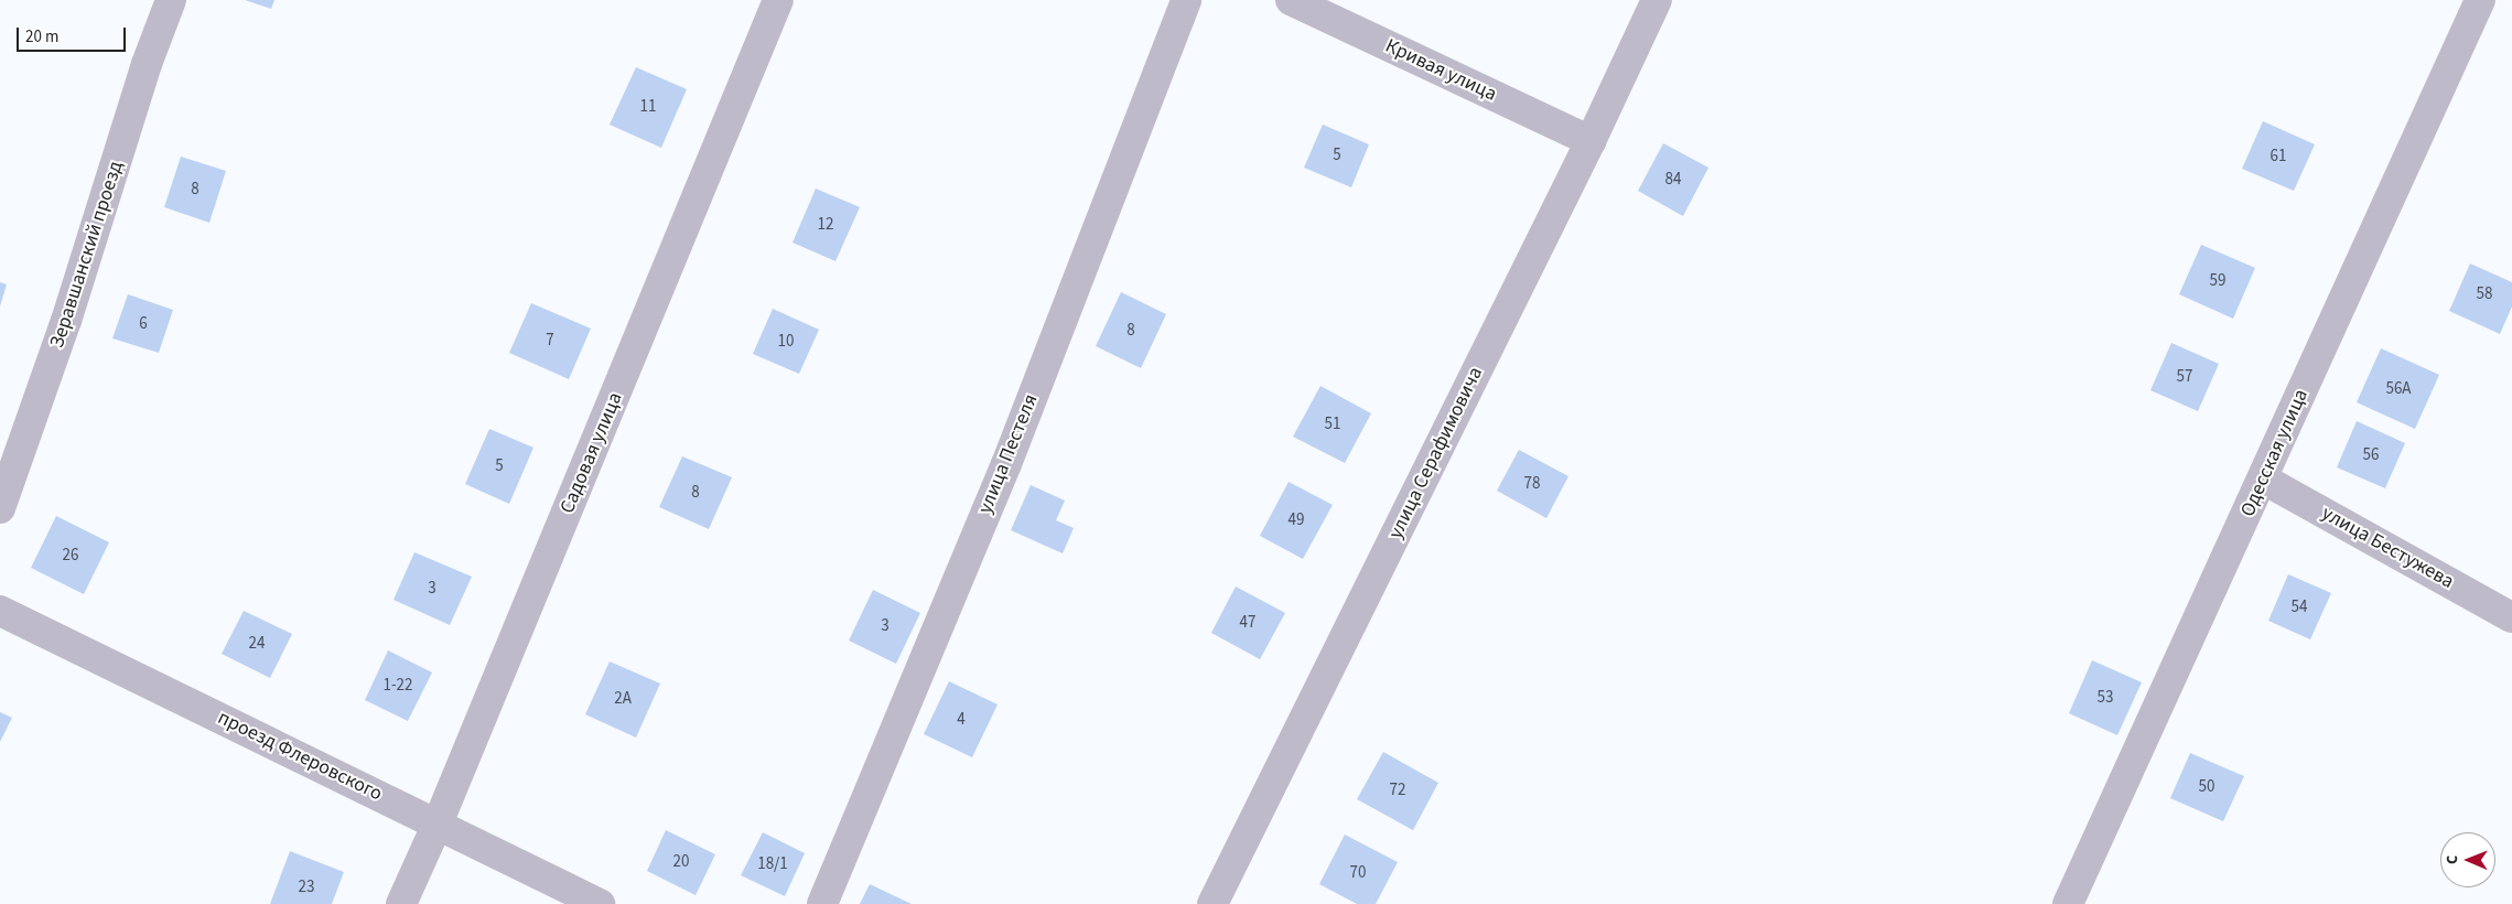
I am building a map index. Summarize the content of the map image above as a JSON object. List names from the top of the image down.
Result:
{
  "streets": {
    "street": [
      "Кривая улица",
      "Зеравшанский проезд",
      "Садовая улица",
      "улица Серафимовича",
      "Одесская улица",
      "улица Пестеля",
      "улица Бестужева",
      "проезд Флеровского"
    ]
  },
  "crossings": [
    ["Кривая улица", "улица Серафимовича"],
    ["Садовая улица", "проезд Флеровского"],
    ["Одесская улица", "улица Бестужева"]
  ],
  "house_numbers": [
    "11",
    "5",
    "61",
    "84",
    "8",
    "12",
    "59",
    "58",
    "6",
    "8",
    "7",
    "10",
    "57",
    "56А",
    "51",
    "56",
    "5",
    "78",
    "8",
    "49",
    "26",
    "3",
    "54",
    "47",
    "3",
    "24",
    "1-22",
    "53",
    "2А",
    "4",
    "50",
    "72",
    "20",
    "18/1",
    "70",
    "23"
  ],
  "scale_bar": "20 m",
  "north": "left"
}
